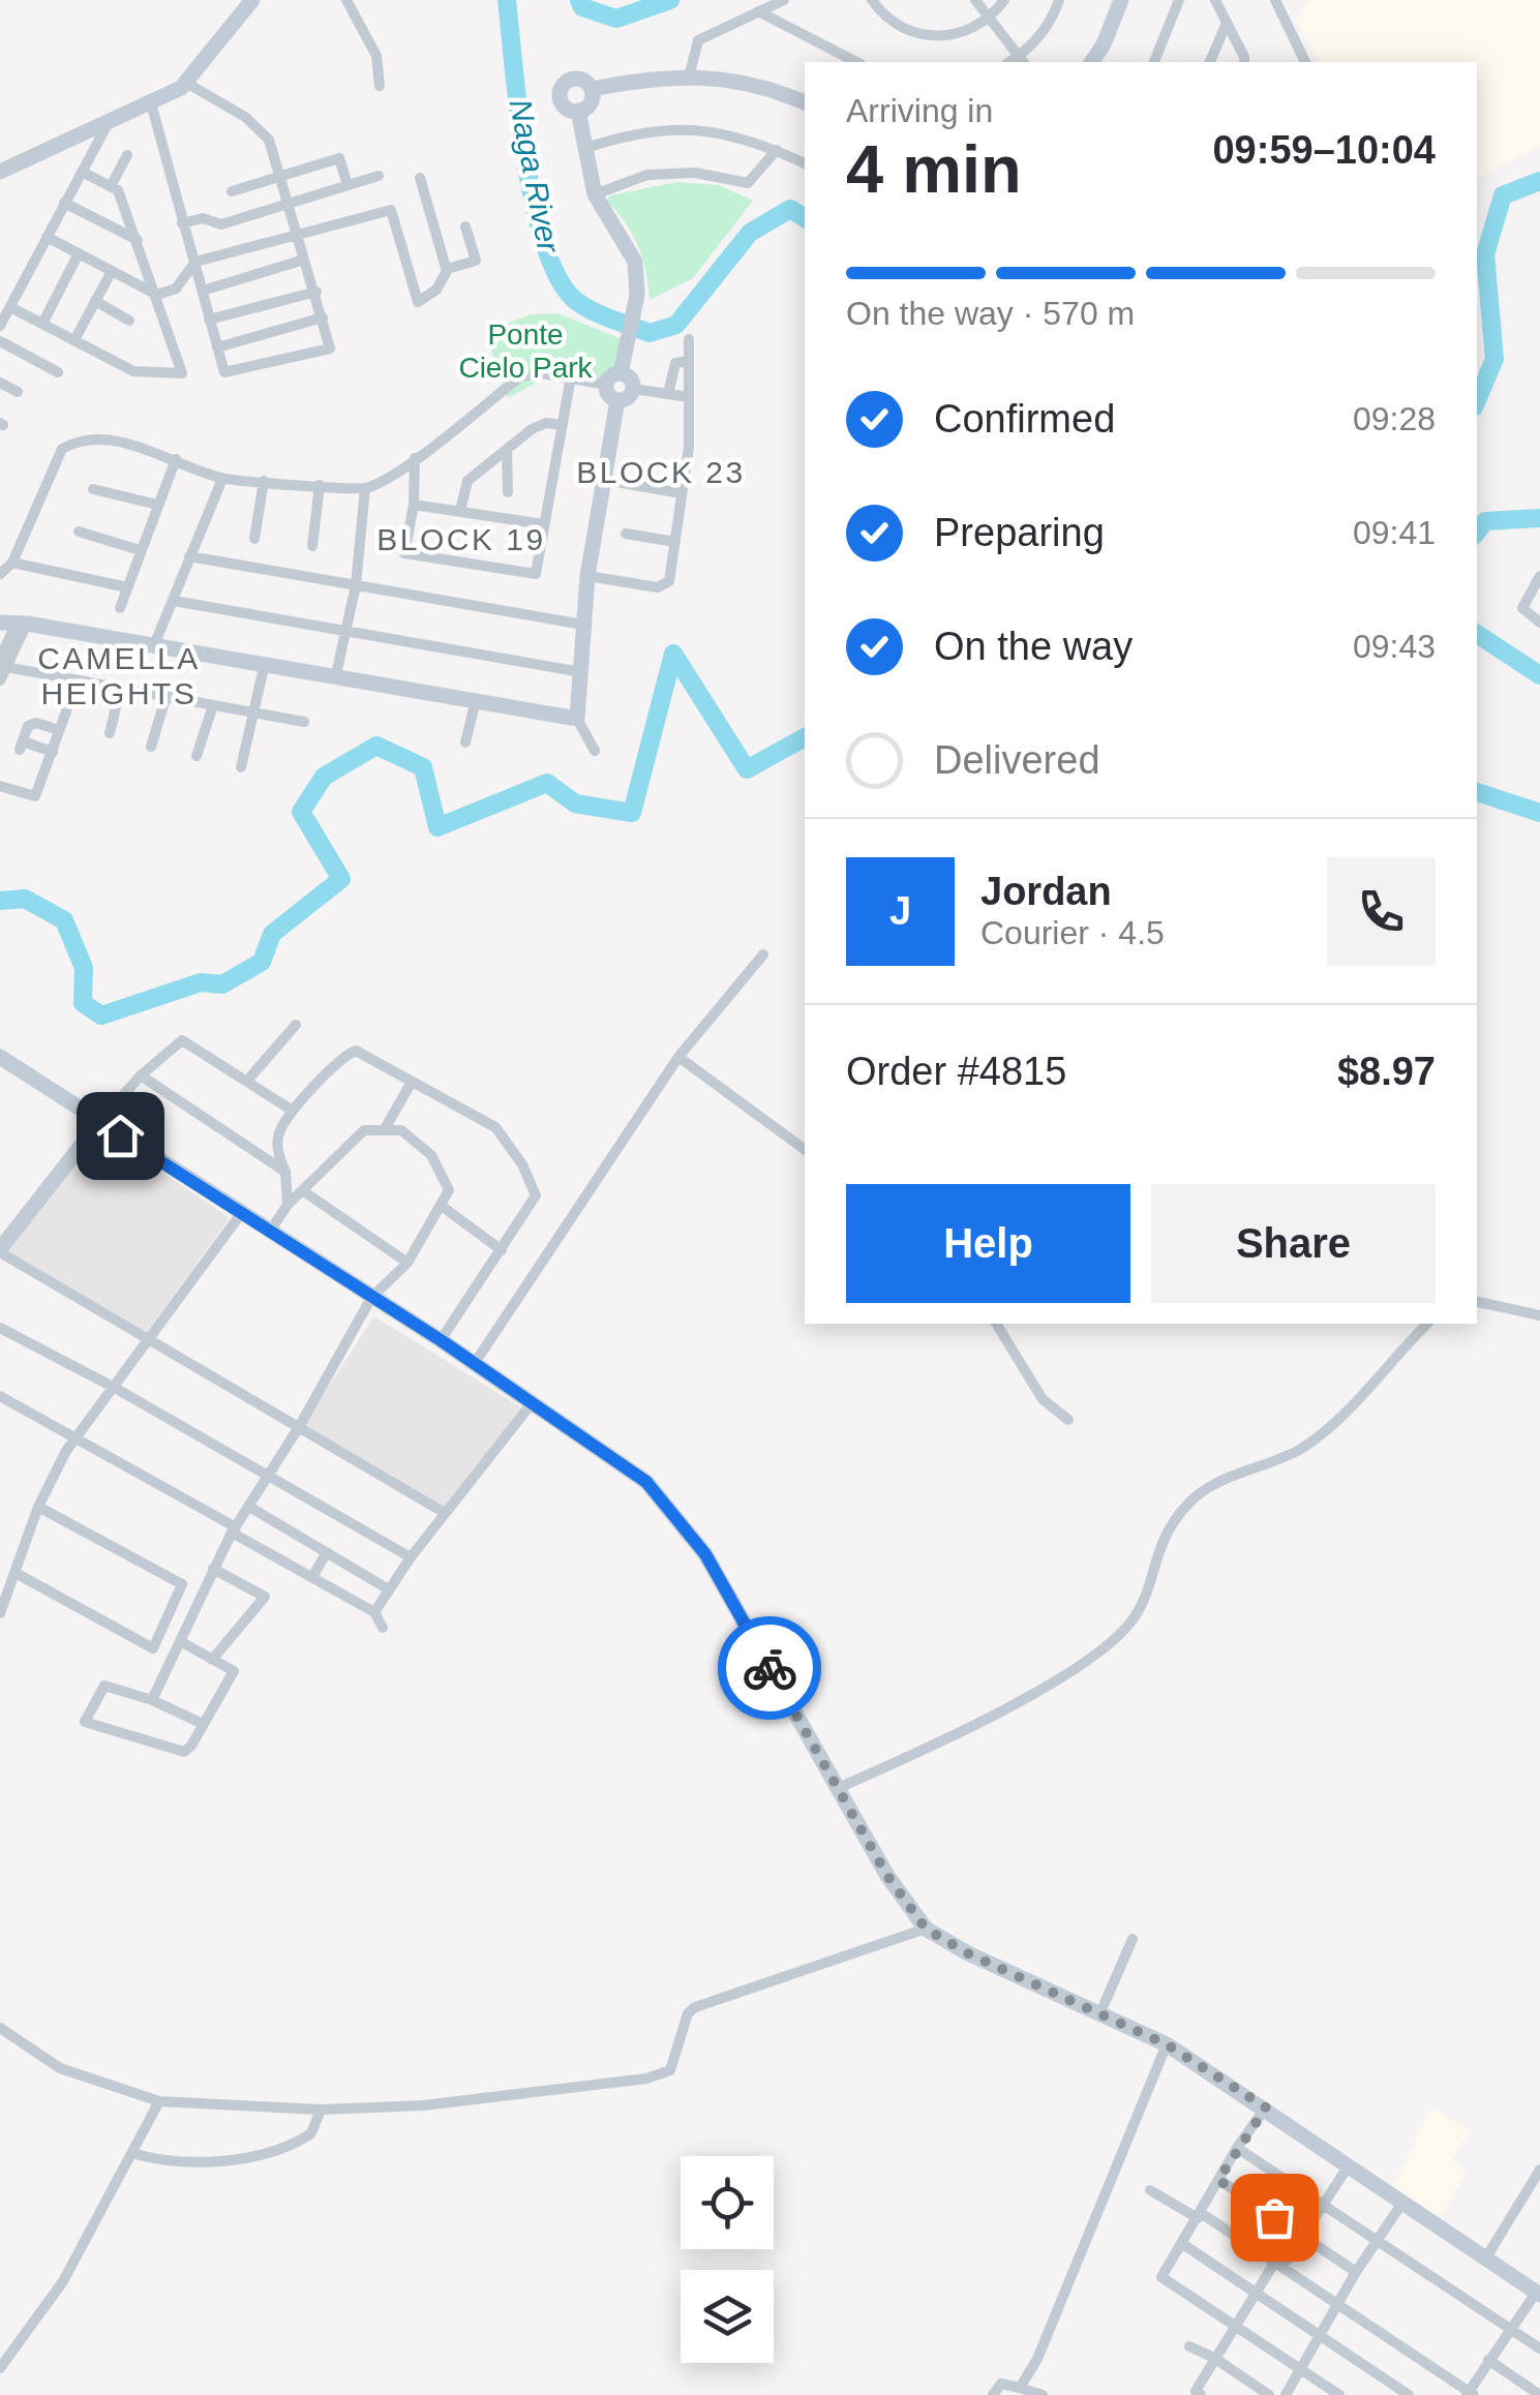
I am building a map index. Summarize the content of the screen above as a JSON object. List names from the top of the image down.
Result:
{
  "districts": ["BLOCK 23", "BLOCK 19", "CAMELLA HEIGHTS"],
  "water": ["Naga River"],
  "parks": ["Ponte Cielo Park"],
  "page": {
    "heading": ["4 min", "Arriving in", "09:59–10:04"],
    "panel": [
      "Jordan",
      "Courier · 4.5",
      "Order #4815",
      "$8.97"
    ],
    "bar": "On the way · 570 m",
    "list": [
      ["Confirmed", "09:28"],
      ["Preparing", "09:41"],
      ["On the way", "09:43"],
      "Delivered"
    ],
    "round": "J",
    "buttons": ["Help", "Share"]
  }
}
